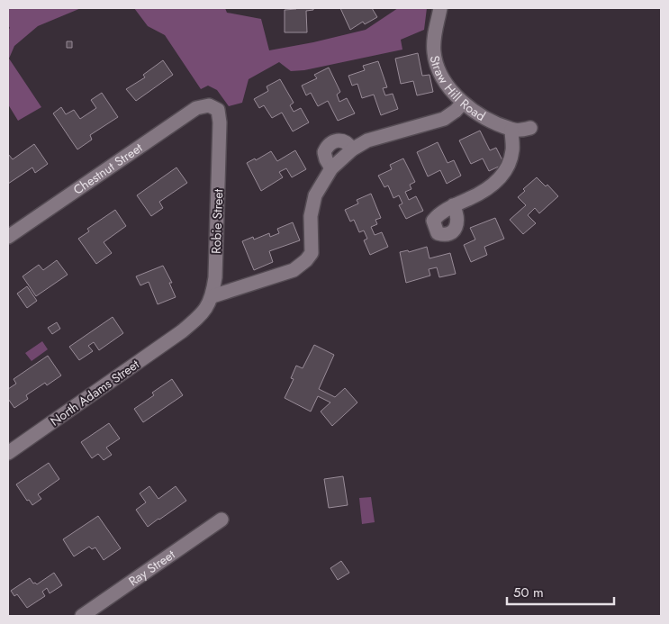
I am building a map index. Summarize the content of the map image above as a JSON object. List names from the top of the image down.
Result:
{
  "streets": {
    "street": [
      "Straw Hill Road",
      "Chestnut Street",
      "Robie Street",
      "North Adams Street",
      "Ray Street"
    ]
  },
  "crossings": [
    ["Chestnut Street", "Robie Street"],
    ["Robie Street", "North Adams Street"]
  ],
  "scale_bar": "50 m"
}
